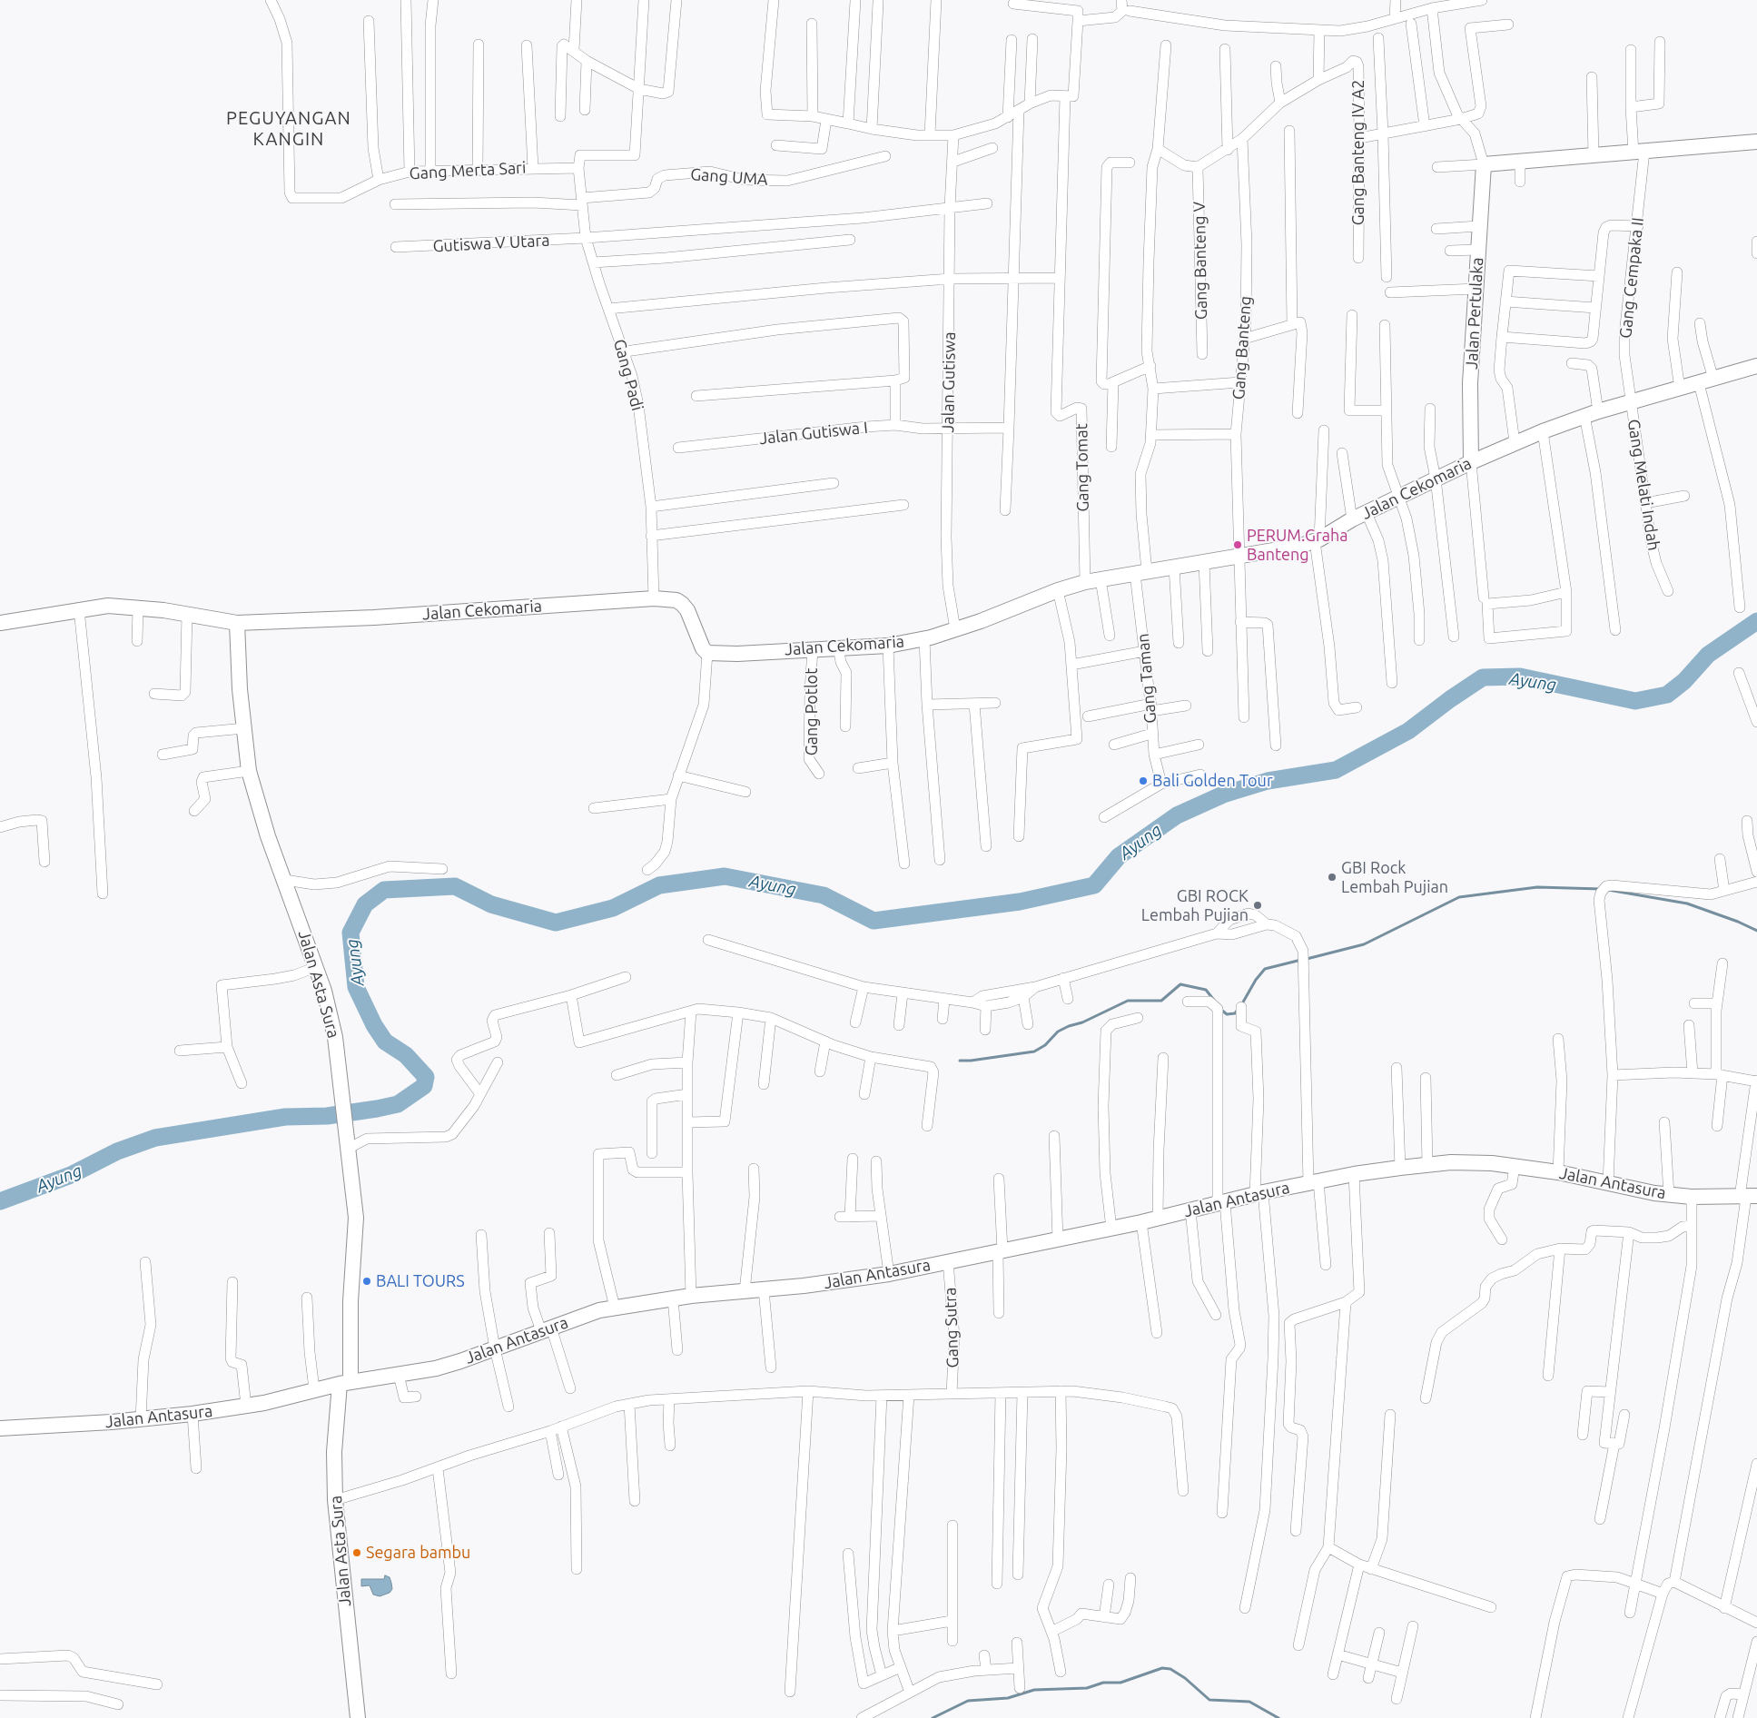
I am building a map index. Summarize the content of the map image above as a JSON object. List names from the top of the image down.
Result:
{
  "streets": {
    "street": [
      "Gang Banteng IV A2",
      "Gang Merta Sari",
      "Gang UMA",
      "Gutiswa V Utara",
      "Gang Banteng V",
      "Gang Cempaka II",
      "Jalan Pertulaka",
      "Gang Banteng",
      "Gang Padi",
      "Jalan Gutiswa",
      "Jalan Gutiswa I",
      "Gang Tomat",
      "Gang Melati Indah",
      "Jalan Cekomaria",
      "Gang Taman",
      "Gang Potlot",
      "Jalan Asta Sura",
      "Jalan Antasura",
      "Gang Sutra"
    ]
  },
  "crossings": [
    ["Gang Merta Sari", "Gang Padi"],
    ["Gang UMA", "Gang Padi"],
    ["Gutiswa V Utara", "Gang Padi"],
    ["Gutiswa V Utara", "Jalan Gutiswa"],
    ["Gang Cempaka II", "Gang Melati Indah"],
    ["Gang Cempaka II", "Jalan Cekomaria"],
    ["Jalan Pertulaka", "Jalan Cekomaria"],
    ["Gang Banteng", "Jalan Cekomaria"],
    ["Gang Padi", "Jalan Cekomaria"],
    ["Jalan Gutiswa", "Jalan Gutiswa I"],
    ["Jalan Gutiswa", "Jalan Cekomaria"],
    ["Gang Tomat", "Jalan Cekomaria"],
    ["Gang Melati Indah", "Jalan Cekomaria"],
    ["Jalan Cekomaria", "Gang Taman"],
    ["Jalan Cekomaria", "Gang Potlot"],
    ["Jalan Cekomaria", "Jalan Asta Sura"],
    ["Jalan Asta Sura", "Jalan Antasura"],
    ["Jalan Antasura", "Gang Sutra"]
  ],
  "districts": ["PEGUYANGAN KANGIN"],
  "water": ["Ayung"],
  "places": [
    "PERUM.Graha Banteng",
    "Bali Golden Tour",
    "GBI Rock Lembah Pujian",
    "GBI ROCK Lembah Pujian",
    "BALI TOURS",
    "Segara bambu"
  ]
}
